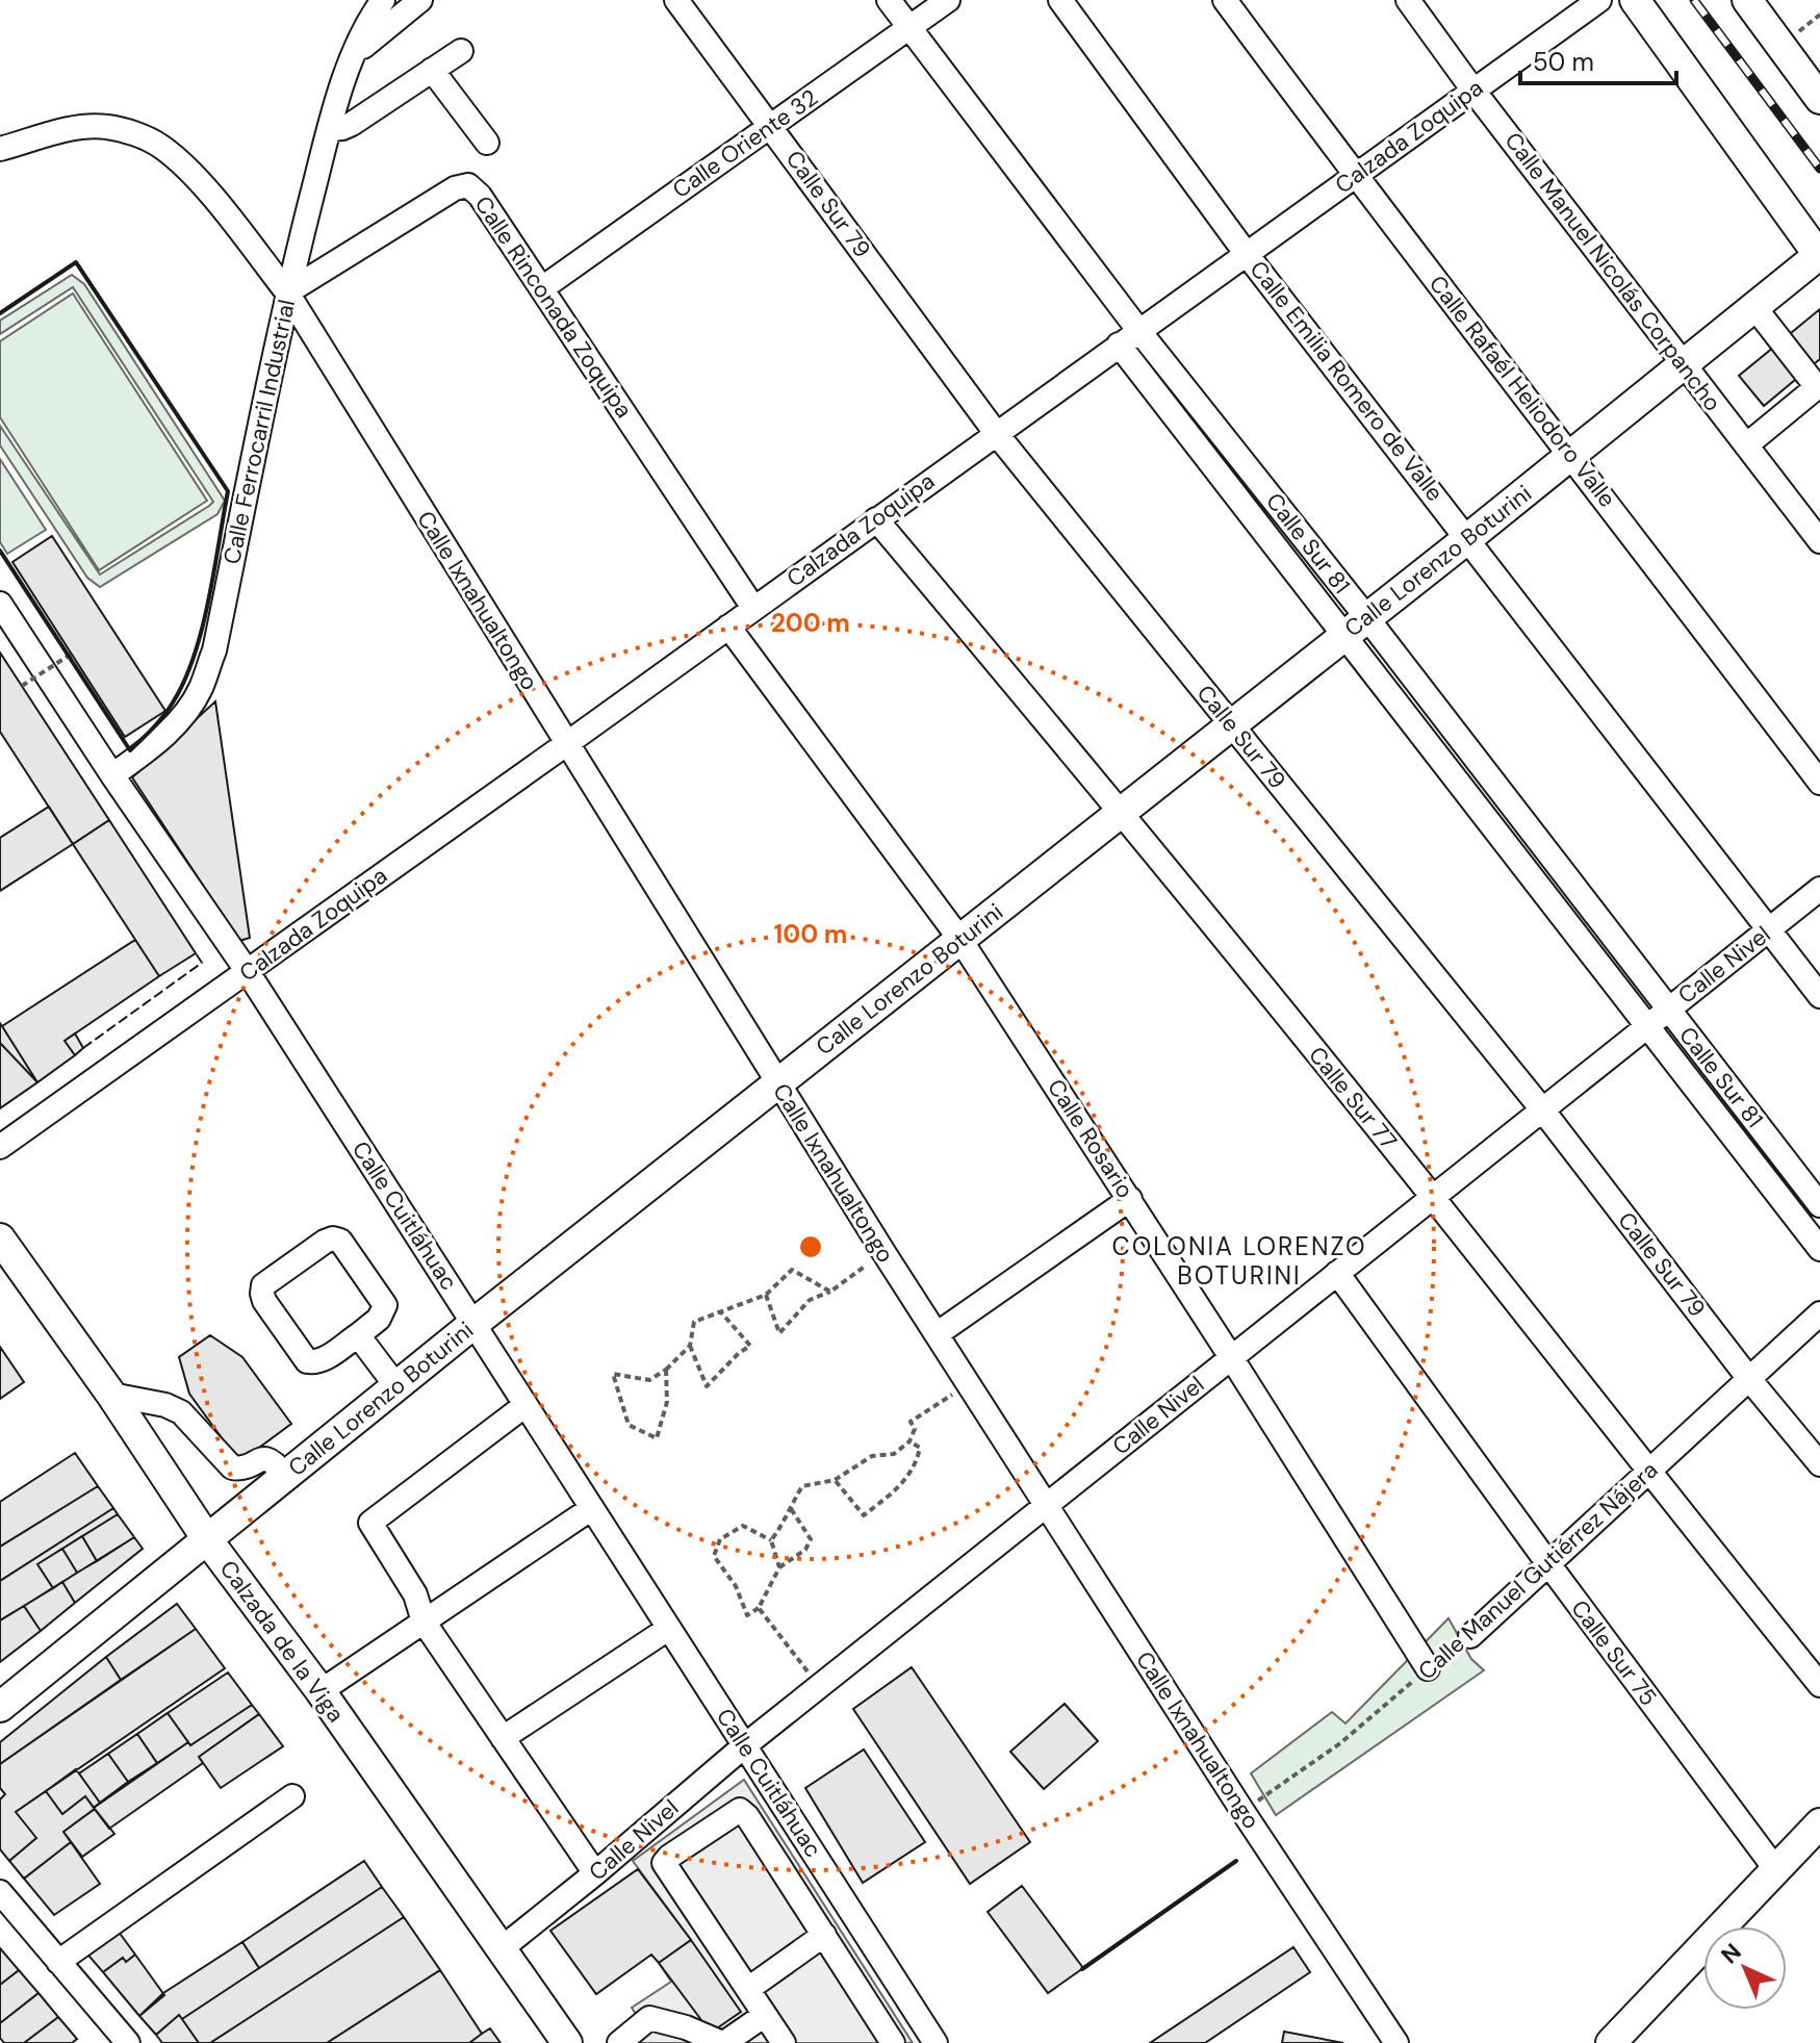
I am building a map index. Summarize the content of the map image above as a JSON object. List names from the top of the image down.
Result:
{
  "streets": {
    "main road": ["Calle Lorenzo Boturini", "Calzada de la Viga"],
    "street": [
      "Calzada Zoquipa",
      "Calle Oriente 32",
      "Calle Sur 79",
      "Calle Manuel Nicolás Corpancho",
      "Calle Rinconada Zoquipa",
      "Calle Emilia Romero de Valle",
      "Calle Rafaél Heliodoro Valle",
      "Calle Ferrocarril Industrial",
      "Calle Sur 81",
      "Calle Ixnahualtongo",
      "Calle Nivel",
      "Calle Sur 77",
      "Calle Rosario",
      "Calle Cuitláhuac",
      "Calle Manuel Gutiérrez Nájera",
      "Calle Sur 75"
    ]
  },
  "crossings": [
    ["Calzada Zoquipa", "Calle Sur 79"],
    ["Calzada Zoquipa", "Calle Manuel Nicolás Corpancho"],
    ["Calzada Zoquipa", "Calle Rinconada Zoquipa"],
    ["Calzada Zoquipa", "Calle Emilia Romero de Valle"],
    ["Calzada Zoquipa", "Calle Rafaél Heliodoro Valle"],
    ["Calzada Zoquipa", "Calle Sur 81"],
    ["Calzada Zoquipa", "Calle Ixnahualtongo"],
    ["Calzada Zoquipa", "Calle Sur 77"],
    ["Calzada Zoquipa", "Calle Rosario"],
    ["Calzada Zoquipa", "Calle Cuitláhuac"],
    ["Calle Oriente 32", "Calle Sur 79"],
    ["Calle Oriente 32", "Calle Rinconada Zoquipa"],
    ["Calle Oriente 32", "Calle Sur 81"],
    ["Calle Sur 79", "Calle Lorenzo Boturini"],
    ["Calle Sur 79", "Calle Nivel"],
    ["Calle Sur 79", "Calle Manuel Gutiérrez Nájera"],
    ["Calle Manuel Nicolás Corpancho", "Calle Lorenzo Boturini"],
    ["Calle Rinconada Zoquipa", "Calle Ferrocarril Industrial"],
    ["Calle Rinconada Zoquipa", "Calle Ixnahualtongo"],
    ["Calle Emilia Romero de Valle", "Calle Lorenzo Boturini"],
    ["Calle Emilia Romero de Valle", "Calle Nivel"],
    ["Calle Rafaél Heliodoro Valle", "Calle Lorenzo Boturini"],
    ["Calle Ferrocarril Industrial", "Calle Ixnahualtongo"],
    ["Calle Ferrocarril Industrial", "Calle Cuitláhuac"],
    ["Calle Sur 81", "Calle Lorenzo Boturini"],
    ["Calle Sur 81", "Calle Nivel"],
    ["Calle Lorenzo Boturini", "Calle Ixnahualtongo"],
    ["Calle Lorenzo Boturini", "Calle Sur 77"],
    ["Calle Lorenzo Boturini", "Calle Rosario"],
    ["Calle Lorenzo Boturini", "Calle Cuitláhuac"],
    ["Calle Lorenzo Boturini", "Calzada de la Viga"],
    ["Calle Ixnahualtongo", "Calle Nivel"],
    ["Calle Ixnahualtongo", "Calle Manuel Gutiérrez Nájera"],
    ["Calle Nivel", "Calle Sur 77"],
    ["Calle Nivel", "Calle Rosario"],
    ["Calle Nivel", "Calle Cuitláhuac"],
    ["Calle Nivel", "Calzada de la Viga"],
    ["Calle Nivel", "Calle Sur 75"],
    ["Calle Sur 77", "Calle Manuel Gutiérrez Nájera"],
    ["Calle Rosario", "Calle Manuel Gutiérrez Nájera"],
    ["Calle Manuel Gutiérrez Nájera", "Calle Sur 75"]
  ],
  "districts": ["COLONIA LORENZO BOTURINI"],
  "scale_bar": "50 m",
  "north": "top left",
  "rings": ["200 m", "100 m"]
}
